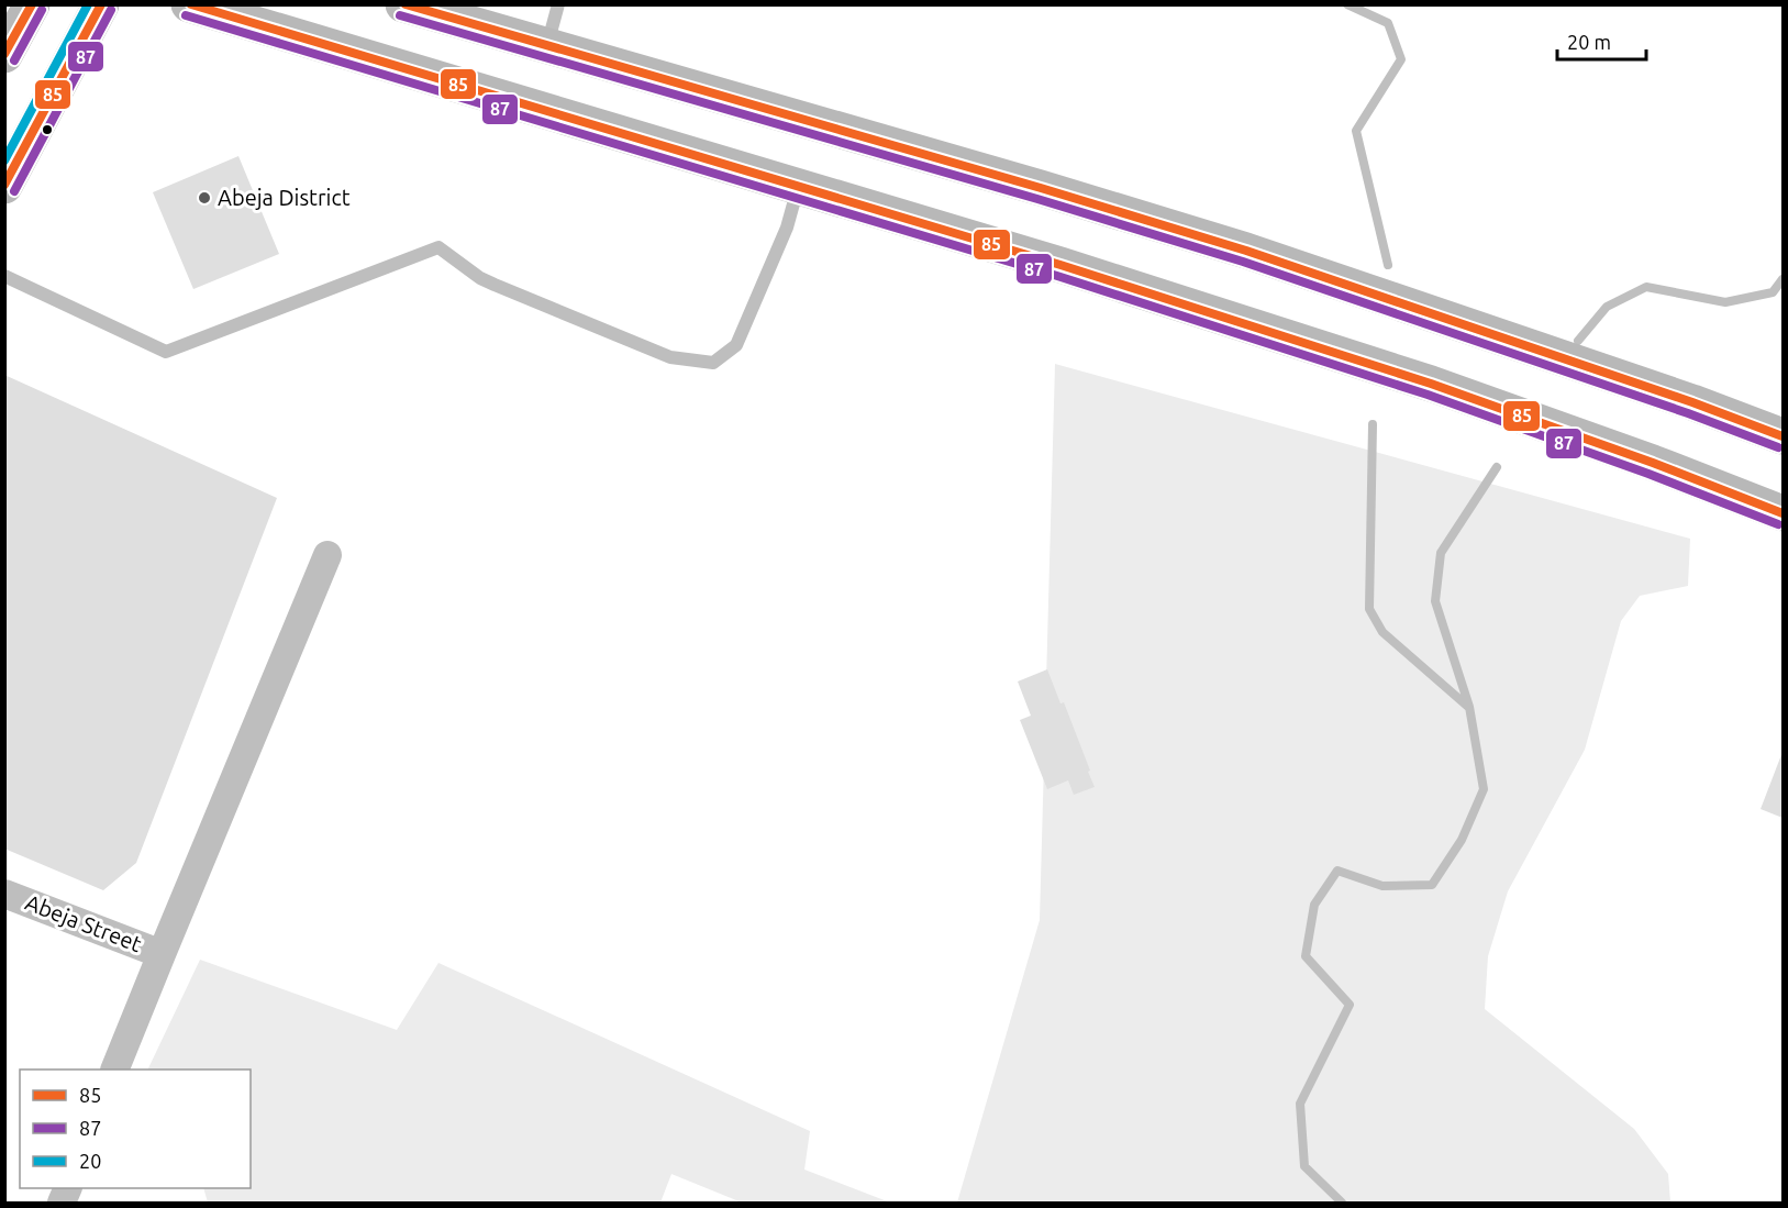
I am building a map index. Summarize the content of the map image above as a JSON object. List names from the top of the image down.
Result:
{
  "streets": {
    "street": ["Abeja Street"]
  },
  "places": ["Abeja District"],
  "lines": ["transit line 85", "transit line 20", "transit line 87"],
  "legend": ["85", "87", "20"],
  "scale_bar": "20 m"
}
